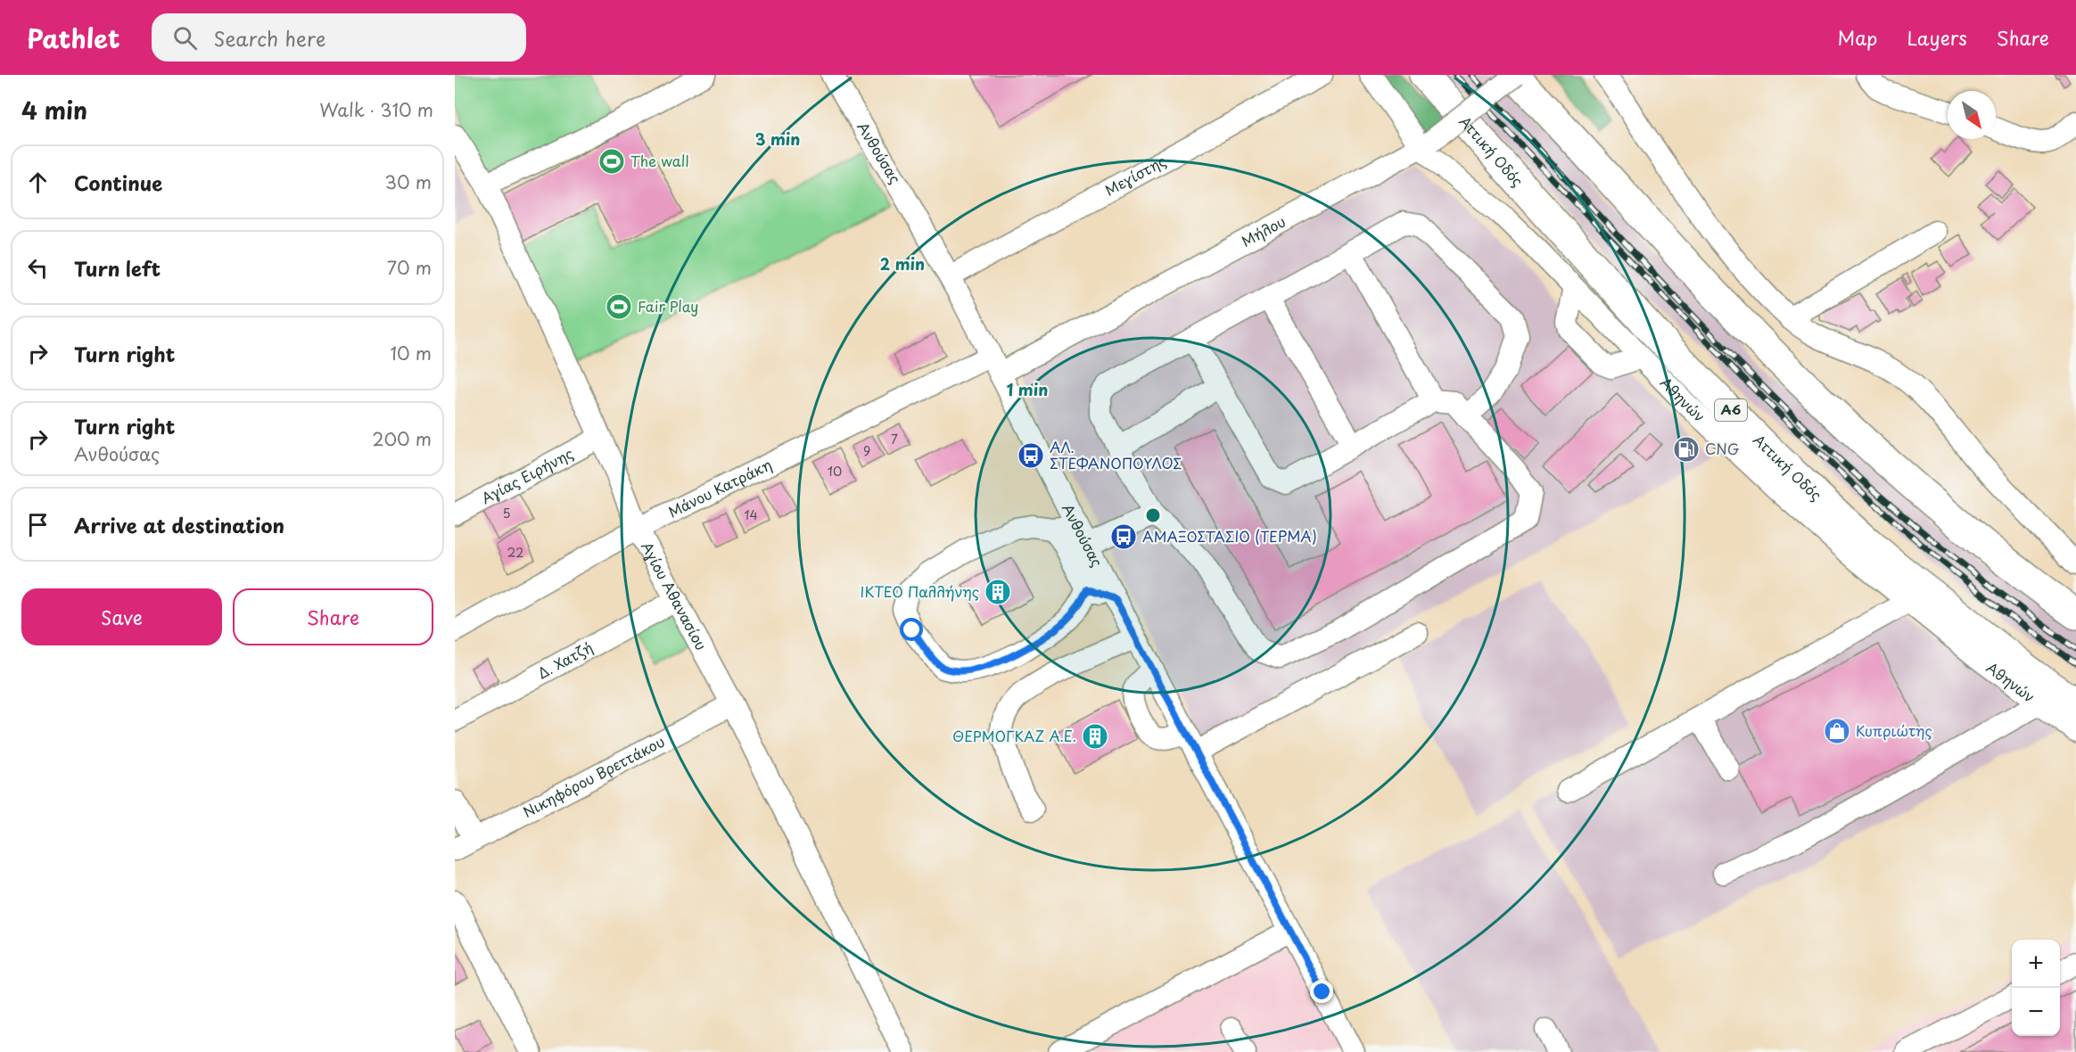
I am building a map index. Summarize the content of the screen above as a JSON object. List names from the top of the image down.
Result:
{
  "streets": {
    "highway": ["Αττική Οδός", "Α6"],
    "street": [
      "Ανθούσας",
      "Μεγίστης",
      "Μήλου",
      "Αθηνών",
      "Αγίας Ειρήνης",
      "Μάνου Κατράκη",
      "Αγίου Αθανασίου",
      "Δ. Χατζή",
      "Νικηφόρου Βρεττάκου"
    ]
  },
  "crossings": [
    ["Ανθούσας", "Μεγίστης"],
    ["Ανθούσας", "Μήλου"],
    ["Ανθούσας", "Μάνου Κατράκη"],
    ["Μήλου", "Αθηνών"],
    ["Μήλου", "Μάνου Κατράκη"],
    ["Αγίας Ειρήνης", "Αγίου Αθανασίου"],
    ["Μάνου Κατράκη", "Αγίου Αθανασίου"],
    ["Αγίου Αθανασίου", "Δ. Χατζή"],
    ["Αγίου Αθανασίου", "Νικηφόρου Βρεττάκου"]
  ],
  "places": {
    "sports": ["The wall", "Fair Play"],
    "fuel station": ["CNG"],
    "bus stop": ["ΑΛ. ΣΤΕΦΑΝΟΠΟΥΛΟΣ", "ΑΜΑΞΟΣΤΑΣΙΟ (ΤΕΡΜΑ)"],
    "building": ["ΙΚΤΕΟ Παλλήνης", "ΘΕΡΜΟΓΚΑΖ Α.Ε."],
    "shop": ["Κυπριώτης"]
  },
  "house_numbers": [
    "7",
    "9",
    "10",
    "5",
    "14",
    "22"
  ],
  "north": "bottom right",
  "page": {
    "header": "Pathlet",
    "search": "Search here",
    "nav": ["Map", "Layers", "Share"],
    "heading": ["4 min", "Walk · 310 m"],
    "list": [
      ["Continue", "30 m"],
      ["Turn left", "70 m"],
      ["Turn right", "10 m"],
      ["Turn right", "Ανθούσας", "200 m"],
      "Arrive at destination"
    ],
    "buttons": ["Save", "Share"],
    "map_buttons": ["+", "−"]
  },
  "rings": ["3 min", "2 min", "1 min"]
}
